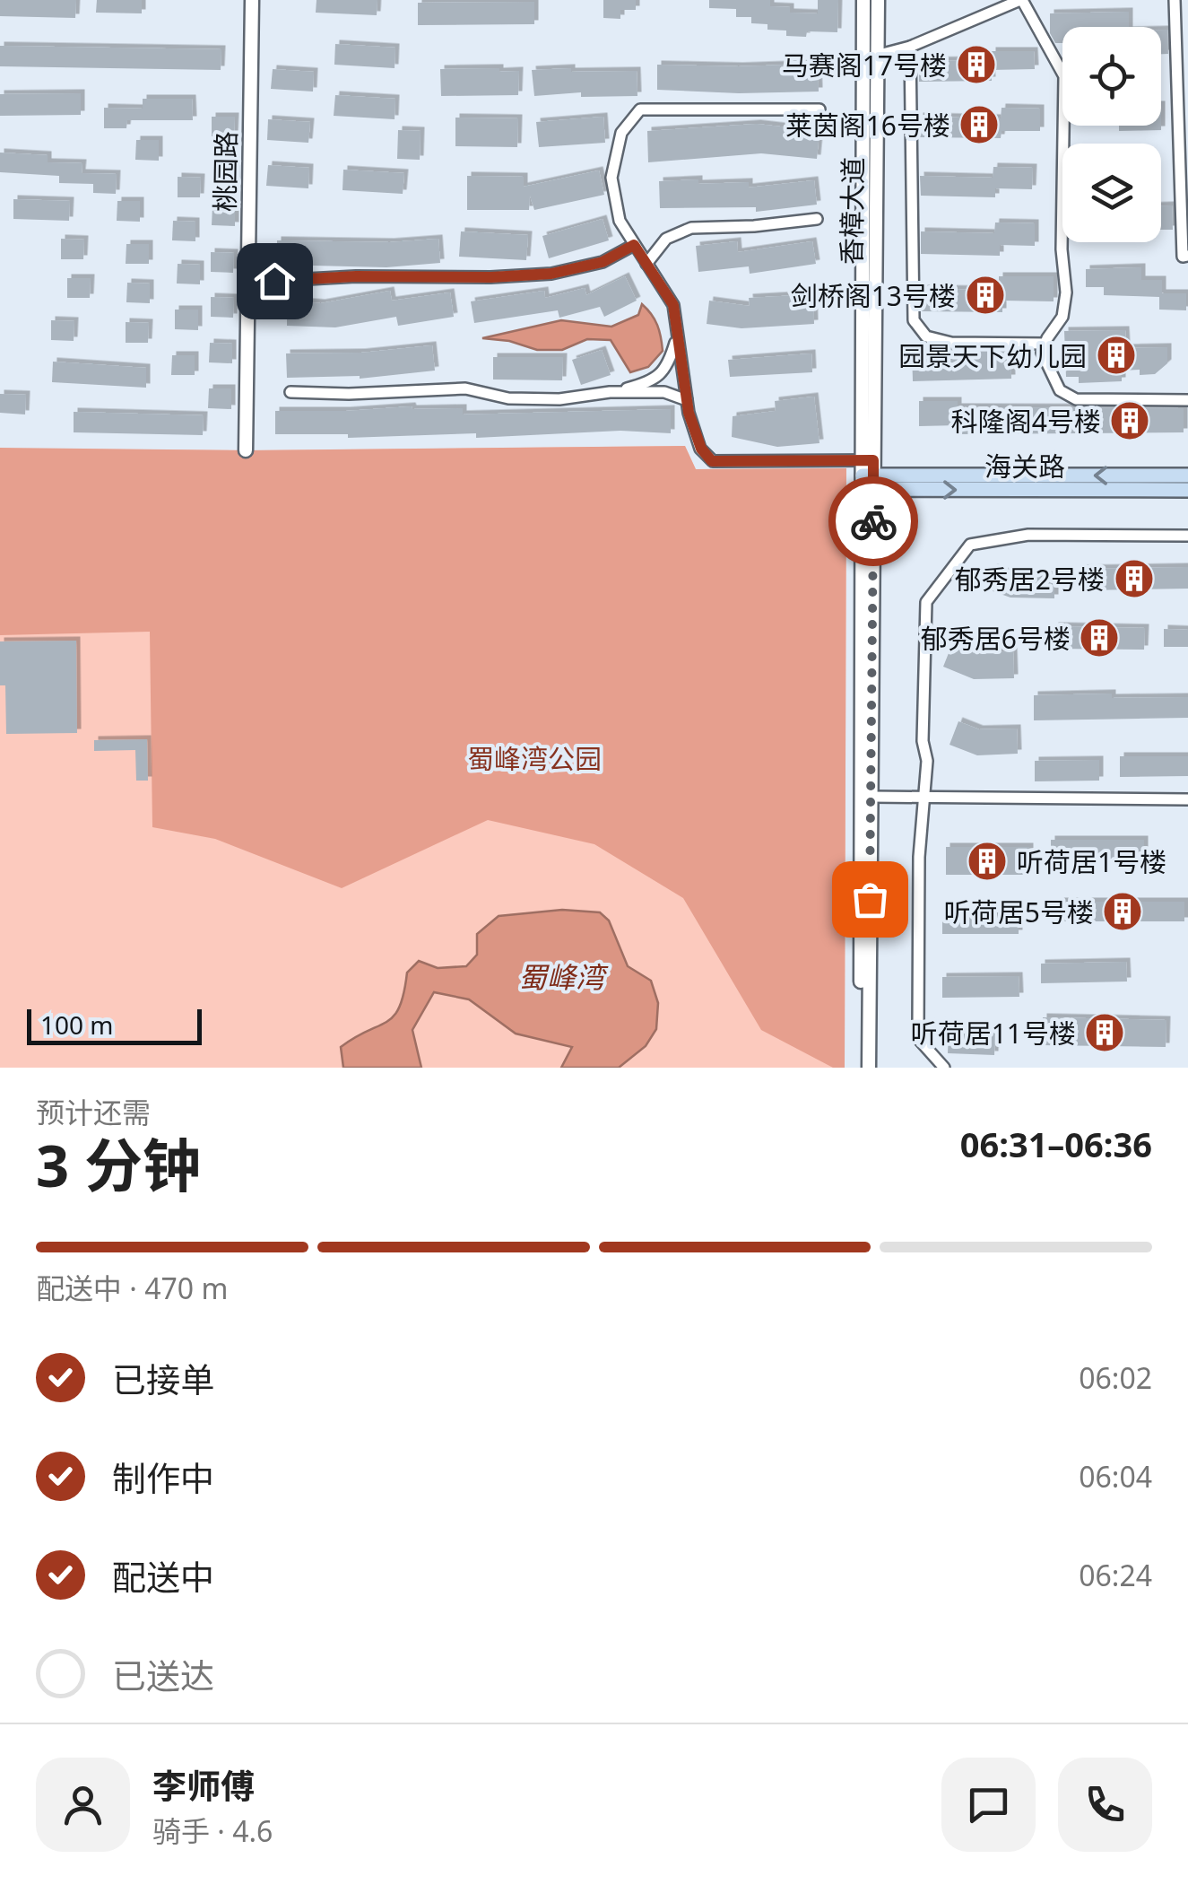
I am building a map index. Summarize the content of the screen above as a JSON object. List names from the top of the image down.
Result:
{
  "streets": {
    "main road": ["海关路"],
    "street": ["桃园路", "香樟大道"]
  },
  "crossings": [
    ["香樟大道", "海关路"]
  ],
  "water": ["蜀峰湾"],
  "parks": ["蜀峰湾公园"],
  "places": {
    "building": [
      "马赛阁17号楼",
      "莱茵阁16号楼",
      "剑桥阁13号楼",
      "园景天下幼儿园",
      "科隆阁4号楼",
      "郁秀居2号楼",
      "郁秀居6号楼",
      "听荷居1号楼",
      "听荷居5号楼",
      "听荷居11号楼"
    ]
  },
  "scale_bar": "100 m",
  "page": {
    "scale": "100 m",
    "heading": ["3 分钟", "预计还需", "06:31–06:36"],
    "panel": ["李师傅", "骑手 · 4.6"],
    "bar": "配送中 · 470 m",
    "list": [
      ["已接单", "06:02"],
      ["制作中", "06:04"],
      ["配送中", "06:24"],
      "已送达"
    ]
  }
}
